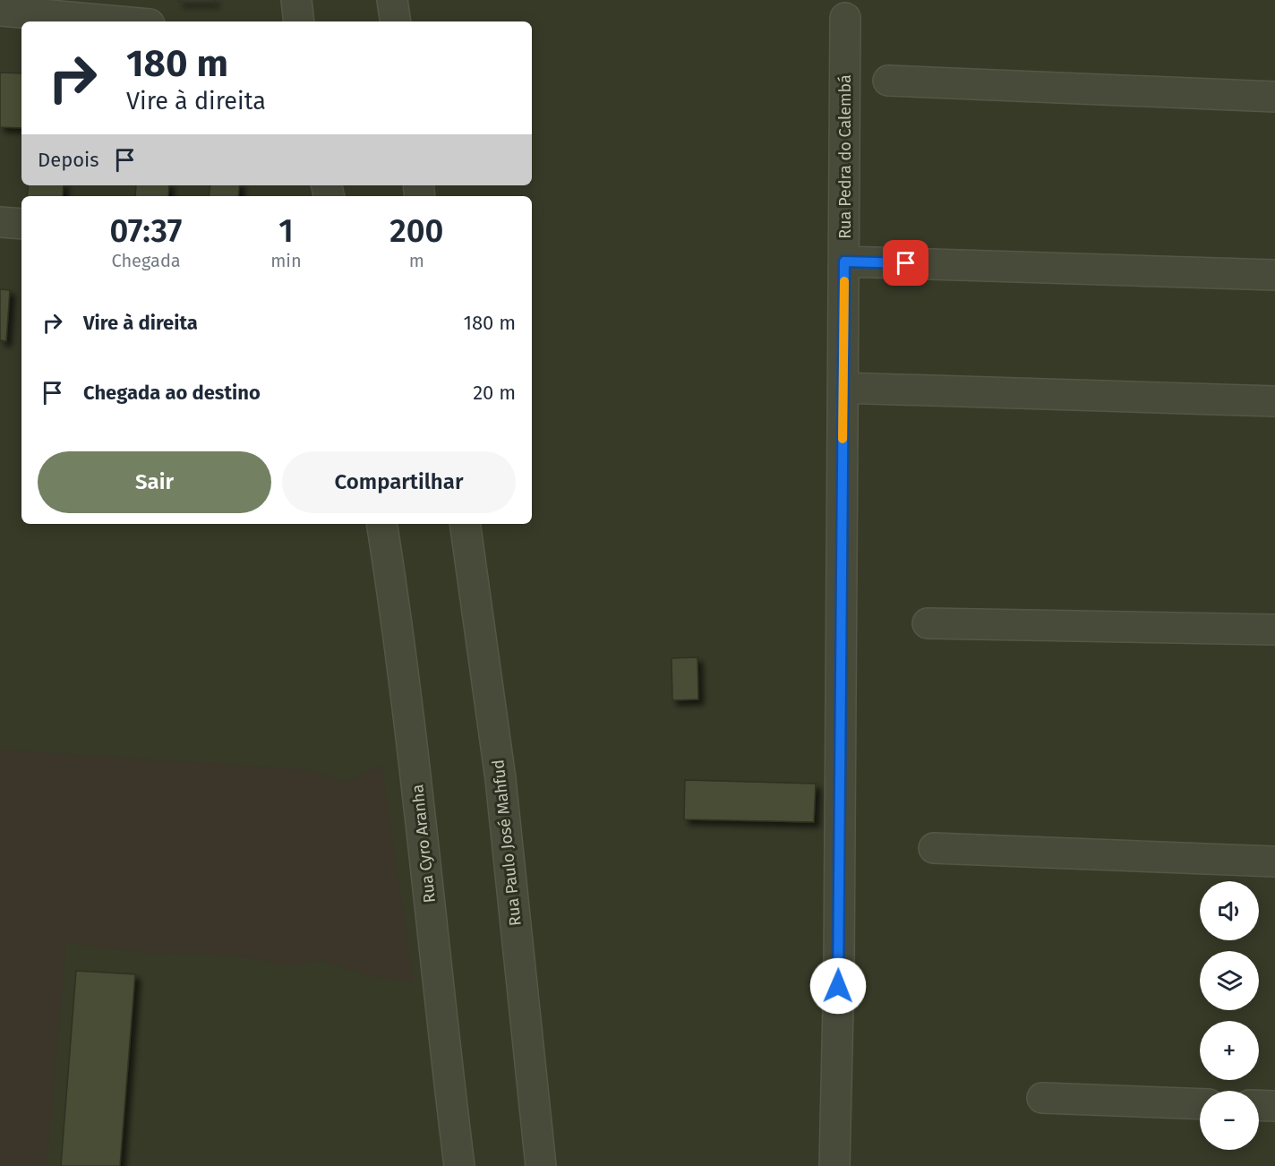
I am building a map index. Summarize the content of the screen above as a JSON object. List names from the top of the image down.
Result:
{
  "streets": {
    "street": ["Rua Pedra do Calembá", "Rua Paulo José Mahfud", "Rua Cyro Aranha"]
  },
  "page": {
    "turn": ["180 m", "Vire à direita"],
    "then": "Depois",
    "eta": [
      "07:37",
      "Chegada",
      "1",
      "min",
      "200",
      "m"
    ],
    "list": [
      {
        "name": "Vire à direita",
        "value": "180 m"
      },
      {
        "name": "Chegada ao destino",
        "value": "20 m"
      }
    ],
    "buttons": ["Sair", "Compartilhar"],
    "map_buttons": ["+", "−"]
  }
}
